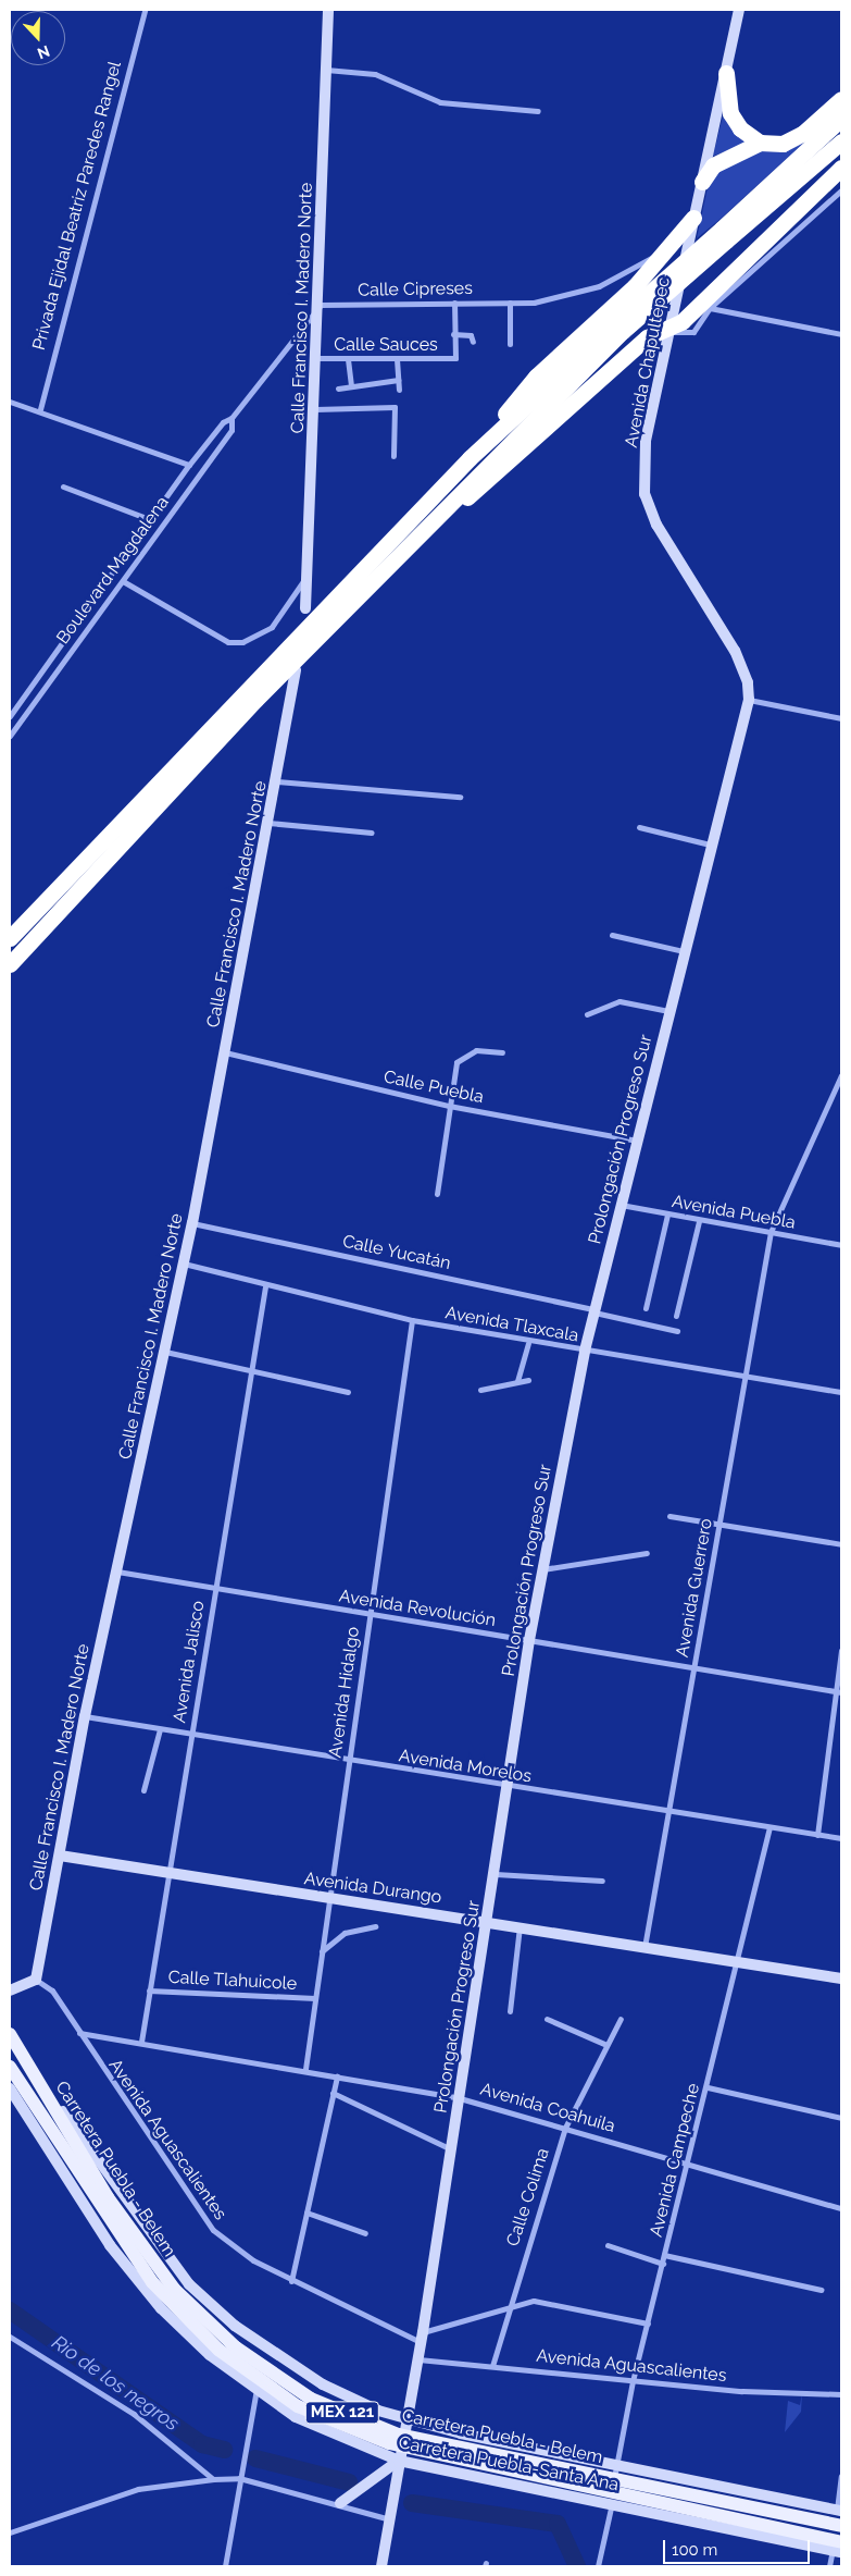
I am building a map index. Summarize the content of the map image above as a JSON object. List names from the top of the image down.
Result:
{
  "streets": {
    "main road": [
      "Calle Francisco I. Madero Norte",
      "Avenida Chapultepec",
      "Prolongación Progreso Sur",
      "Avenida Durango",
      "Carretera Puebla - Belem",
      "MEX 121",
      "Carretera Puebla-Santa Ana"
    ],
    "street": [
      "Privada Ejidal Beatriz Paredes Rangel",
      "Calle Cipreses",
      "Calle Sauces",
      "Boulevard Magdalena",
      "Calle Puebla",
      "Avenida Puebla",
      "Calle Yucatán",
      "Avenida Tlaxcala",
      "Avenida Guerrero",
      "Avenida Revolución",
      "Avenida Jalisco",
      "Avenida Hidalgo",
      "Avenida Morelos",
      "Calle Tlahuicole",
      "Avenida Coahuila",
      "Avenida Aguascalientes",
      "Avenida Campeche",
      "Calle Colima"
    ]
  },
  "crossings": [
    ["Calle Cipreses", "Calle Francisco I. Madero Norte"],
    ["Calle Cipreses", "Boulevard Magdalena"],
    ["Calle Francisco I. Madero Norte", "Calle Sauces"],
    ["Calle Francisco I. Madero Norte", "Boulevard Magdalena"],
    ["Calle Francisco I. Madero Norte", "Calle Puebla"],
    ["Calle Francisco I. Madero Norte", "Calle Yucatán"],
    ["Calle Francisco I. Madero Norte", "Avenida Tlaxcala"],
    ["Calle Francisco I. Madero Norte", "Avenida Revolución"],
    ["Calle Francisco I. Madero Norte", "Avenida Morelos"],
    ["Calle Francisco I. Madero Norte", "Avenida Durango"],
    ["Calle Francisco I. Madero Norte", "Avenida Aguascalientes"],
    ["Avenida Chapultepec", "Prolongación Progreso Sur"],
    ["Calle Puebla", "Prolongación Progreso Sur"],
    ["Prolongación Progreso Sur", "Avenida Puebla"],
    ["Prolongación Progreso Sur", "Calle Yucatán"],
    ["Prolongación Progreso Sur", "Avenida Tlaxcala"],
    ["Prolongación Progreso Sur", "Avenida Revolución"],
    ["Prolongación Progreso Sur", "Avenida Morelos"],
    ["Prolongación Progreso Sur", "Avenida Durango"],
    ["Prolongación Progreso Sur", "Avenida Coahuila"],
    ["Prolongación Progreso Sur", "Avenida Aguascalientes"],
    ["Prolongación Progreso Sur", "Carretera Puebla - Belem"],
    ["Prolongación Progreso Sur", "Carretera Puebla-Santa Ana"],
    ["Avenida Puebla", "Avenida Guerrero"],
    ["Avenida Tlaxcala", "Avenida Guerrero"],
    ["Avenida Tlaxcala", "Avenida Jalisco"],
    ["Avenida Tlaxcala", "Avenida Hidalgo"],
    ["Avenida Guerrero", "Avenida Revolución"],
    ["Avenida Guerrero", "Avenida Morelos"],
    ["Avenida Guerrero", "Avenida Durango"],
    ["Avenida Revolución", "Avenida Jalisco"],
    ["Avenida Revolución", "Avenida Hidalgo"],
    ["Avenida Jalisco", "Avenida Morelos"],
    ["Avenida Jalisco", "Avenida Durango"],
    ["Avenida Jalisco", "Calle Tlahuicole"],
    ["Avenida Jalisco", "Avenida Coahuila"],
    ["Avenida Hidalgo", "Avenida Morelos"],
    ["Avenida Hidalgo", "Avenida Durango"],
    ["Avenida Hidalgo", "Calle Tlahuicole"],
    ["Avenida Hidalgo", "Avenida Coahuila"],
    ["Avenida Morelos", "Avenida Campeche"],
    ["Avenida Durango", "Avenida Campeche"],
    ["Avenida Coahuila", "Avenida Aguascalientes"],
    ["Avenida Coahuila", "Avenida Campeche"],
    ["Avenida Coahuila", "Calle Colima"],
    ["Avenida Aguascalientes", "Avenida Campeche"],
    ["Avenida Aguascalientes", "Calle Colima"],
    ["Avenida Campeche", "Carretera Puebla - Belem"],
    ["Avenida Campeche", "Carretera Puebla-Santa Ana"],
    ["Carretera Puebla - Belem", "Carretera Puebla-Santa Ana"]
  ],
  "water": ["Rio de los negros"],
  "scale_bar": "100 m",
  "north": "bottom"
}
